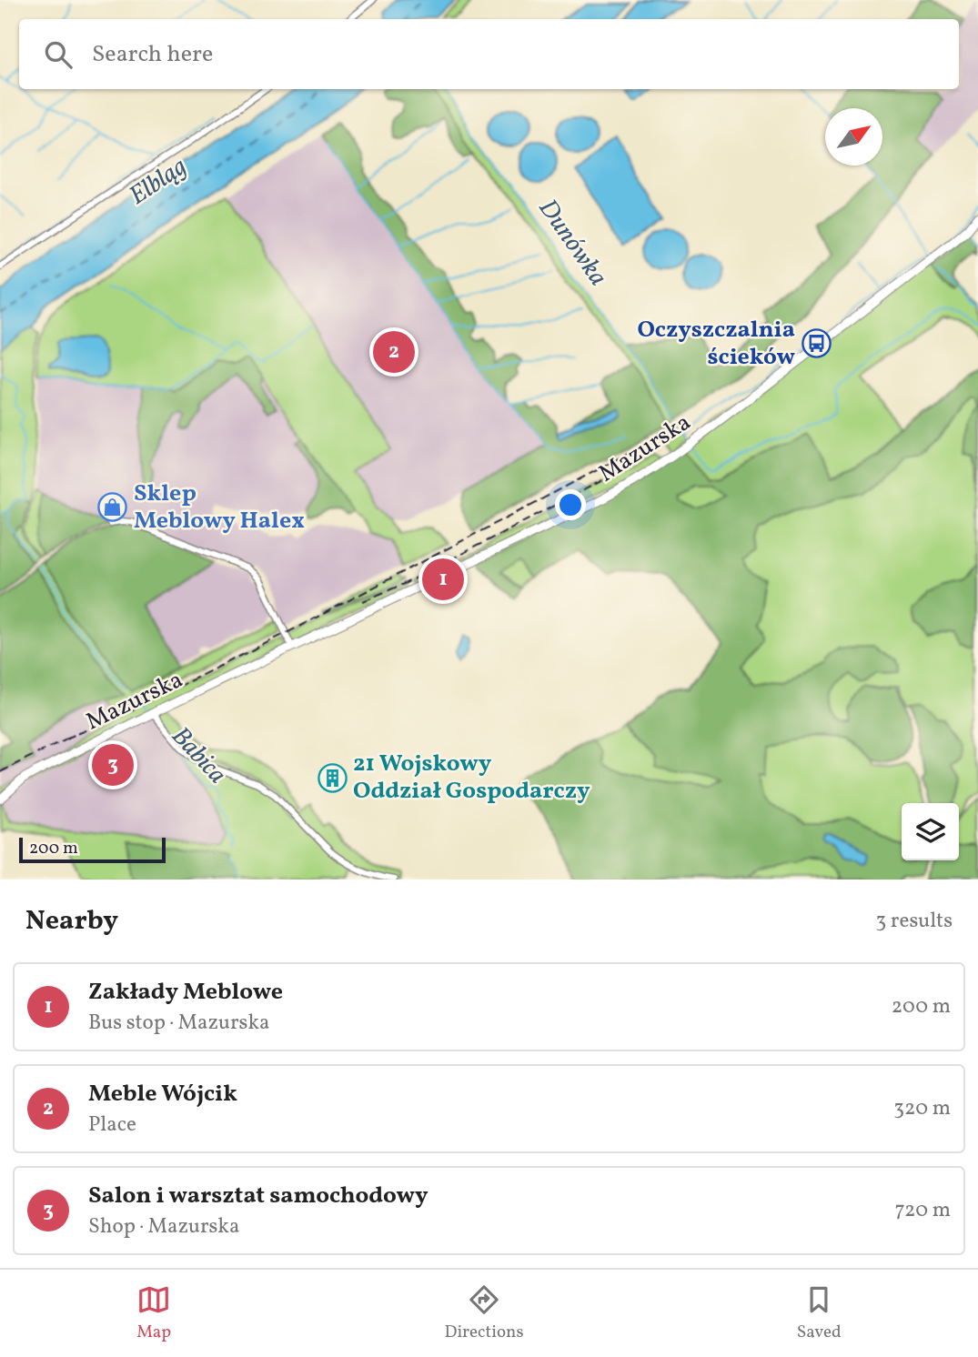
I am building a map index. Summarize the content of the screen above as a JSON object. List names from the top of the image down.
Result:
{
  "streets": {
    "main road": ["Mazurska"]
  },
  "water": ["Elbląg", "Dunówka", "Babica"],
  "places": {
    "bus stop": ["Oczyszczalnia ścieków"],
    "shop": ["Sklep Meblowy Halex"],
    "building": ["21 Wojskowy Oddział Gospodarczy"]
  },
  "scale_bar": "200 m",
  "north": "top right",
  "page": {
    "search": "Search here",
    "pins": ["2", "1", "3"],
    "scale": "200 m",
    "heading": ["Nearby", "3 results"],
    "list": [
      {
        "mark": "1",
        "name": "Zakłady Meblowe",
        "note": "Bus stop · Mazurska",
        "value": "200 m"
      },
      {
        "mark": "2",
        "name": "Meble Wójcik",
        "note": "Place",
        "value": "320 m"
      },
      {
        "mark": "3",
        "name": "Salon i warsztat samochodowy",
        "note": "Shop · Mazurska",
        "value": "720 m"
      }
    ],
    "nav": ["Map", "Directions", "Saved"]
  }
}
